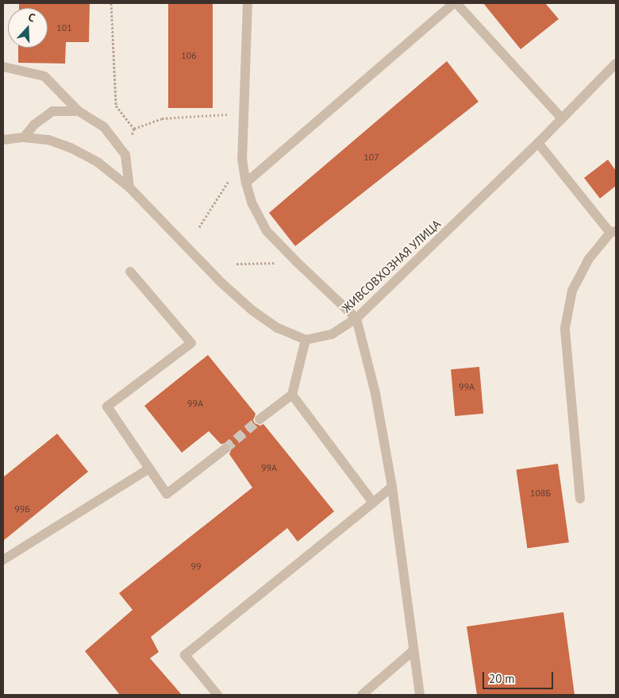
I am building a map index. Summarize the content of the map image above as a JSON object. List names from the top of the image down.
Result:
{
  "streets": {
    "street": ["ЖИВСОВХОЗНАЯ УЛИЦА"]
  },
  "house_numbers": [
    "101",
    "106",
    "107",
    "99А",
    "99А",
    "99А",
    "108Б",
    "99Б",
    "99"
  ],
  "scale_bar": "20 m",
  "north": "top"
}
